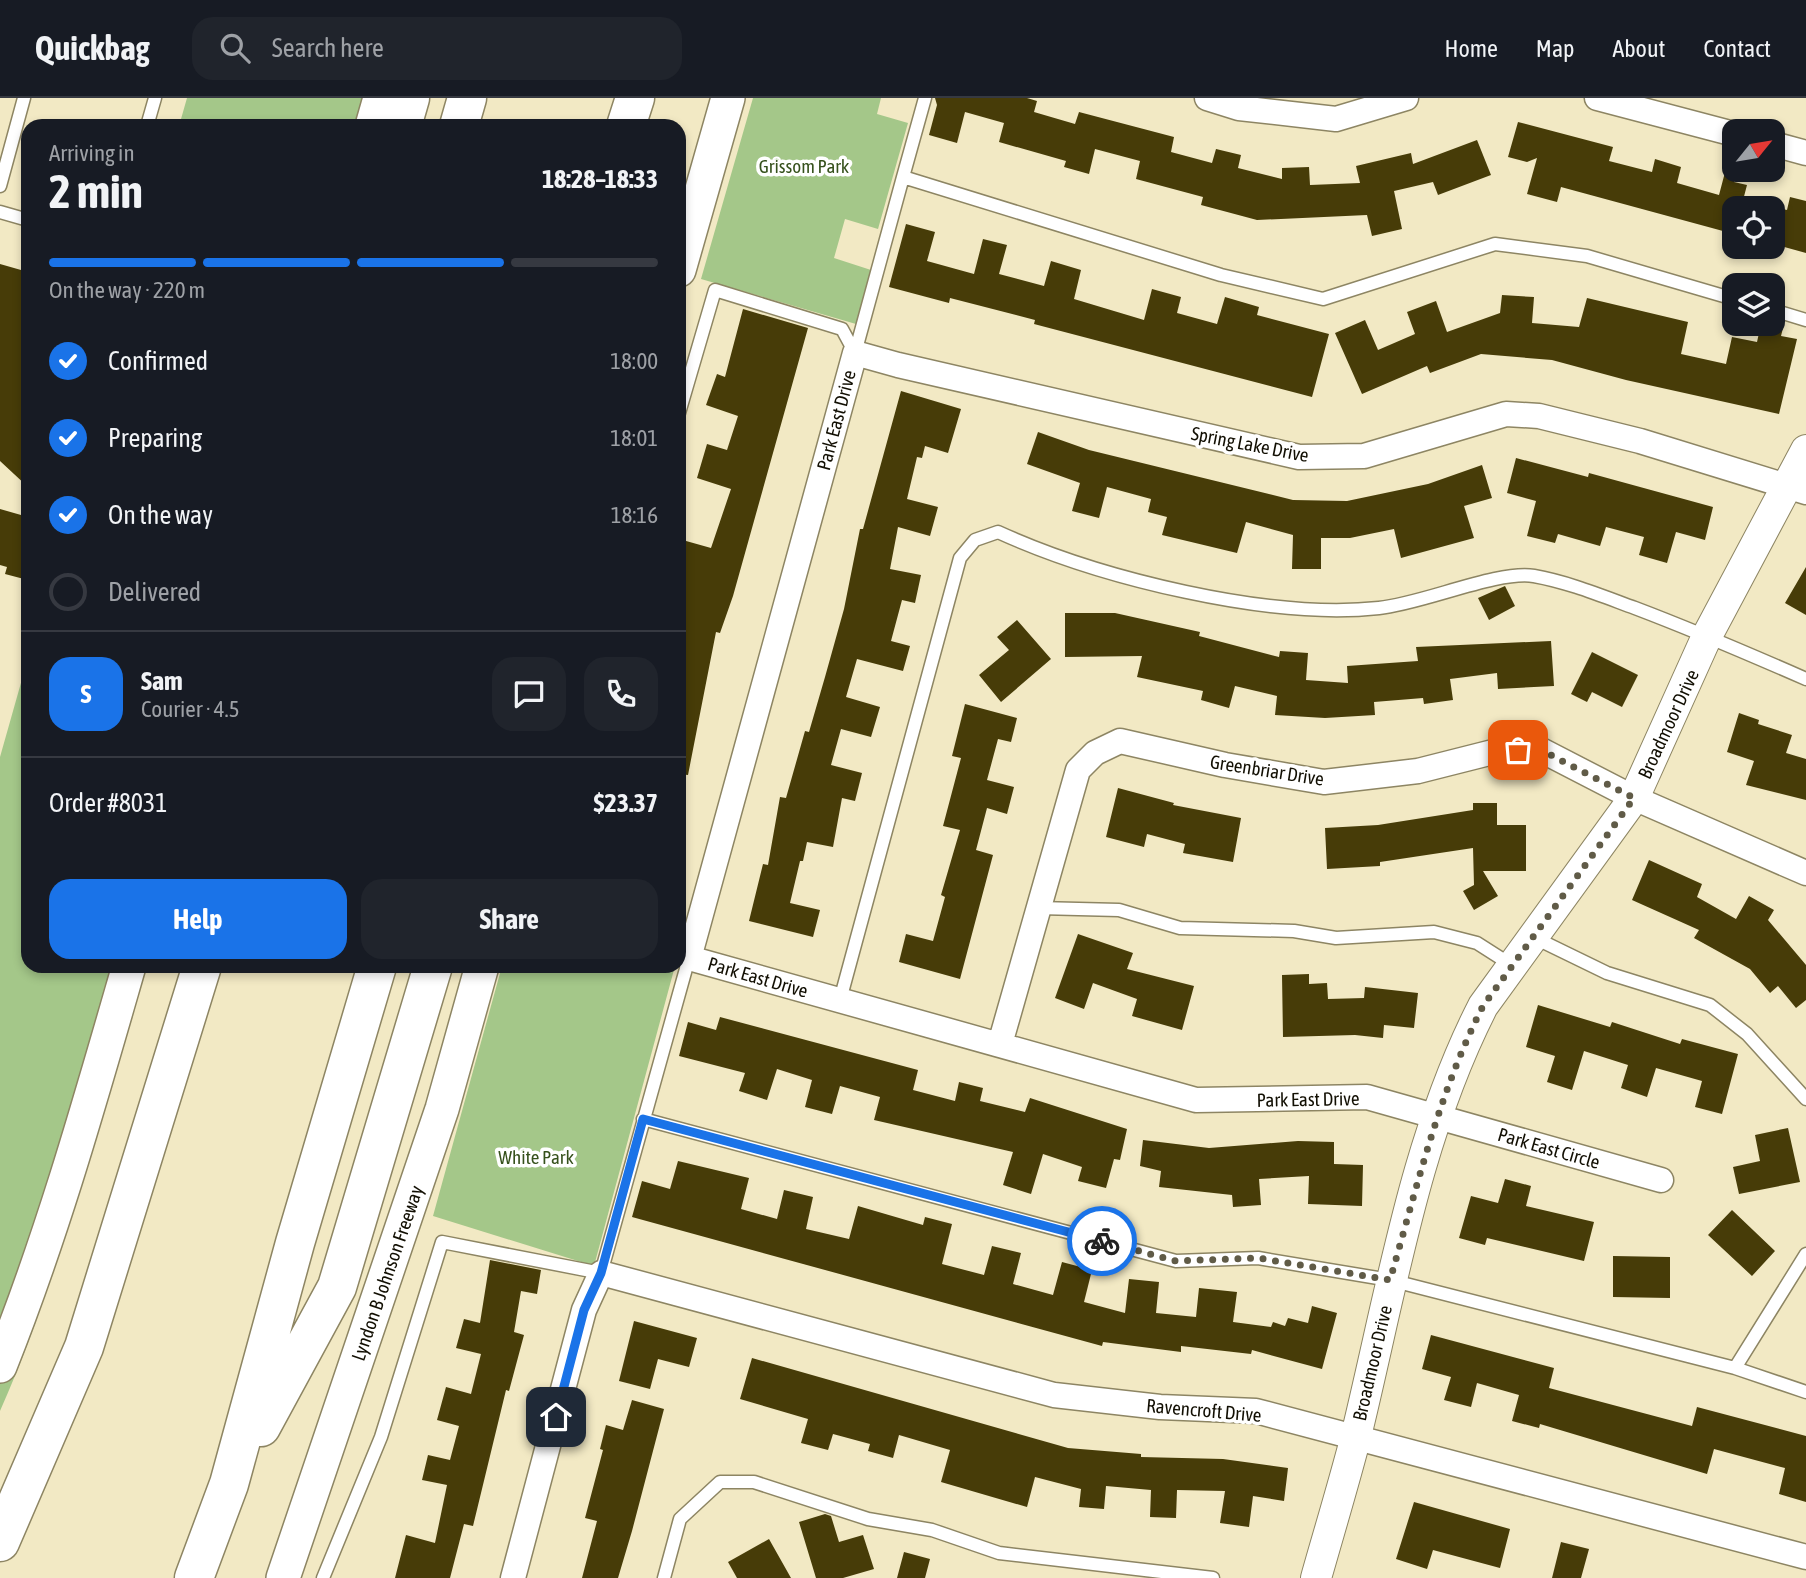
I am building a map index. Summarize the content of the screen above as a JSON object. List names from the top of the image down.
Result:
{
  "streets": {
    "main road": ["Lyndon B Johnson Freeway"],
    "street": [
      "Park East Drive",
      "Spring Lake Drive",
      "Broadmoor Drive",
      "Greenbriar Drive",
      "Park East Circle",
      "Ravencroft Drive"
    ]
  },
  "crossings": [
    ["Park East Drive", "Spring Lake Drive"],
    ["Park East Drive", "Broadmoor Drive"],
    ["Park East Drive", "Greenbriar Drive"],
    ["Park East Drive", "Park East Circle"],
    ["Spring Lake Drive", "Broadmoor Drive"],
    ["Broadmoor Drive", "Greenbriar Drive"],
    ["Broadmoor Drive", "Park East Circle"],
    ["Broadmoor Drive", "Ravencroft Drive"]
  ],
  "parks": ["Grissom Park", "White Park"],
  "north": "top right",
  "page": {
    "header": "Quickbag",
    "search": "Search here",
    "nav": [
      "Home",
      "Map",
      "About",
      "Contact"
    ],
    "heading": ["2 min", "Arriving in", "18:28–18:33"],
    "panel": [
      "Sam",
      "Courier · 4.5",
      "Order #8031",
      "$23.37"
    ],
    "bar": "On the way · 220 m",
    "list": [
      ["Confirmed", "18:00"],
      ["Preparing", "18:01"],
      ["On the way", "18:16"],
      "Delivered"
    ],
    "round": "S",
    "buttons": ["Help", "Share"]
  }
}
